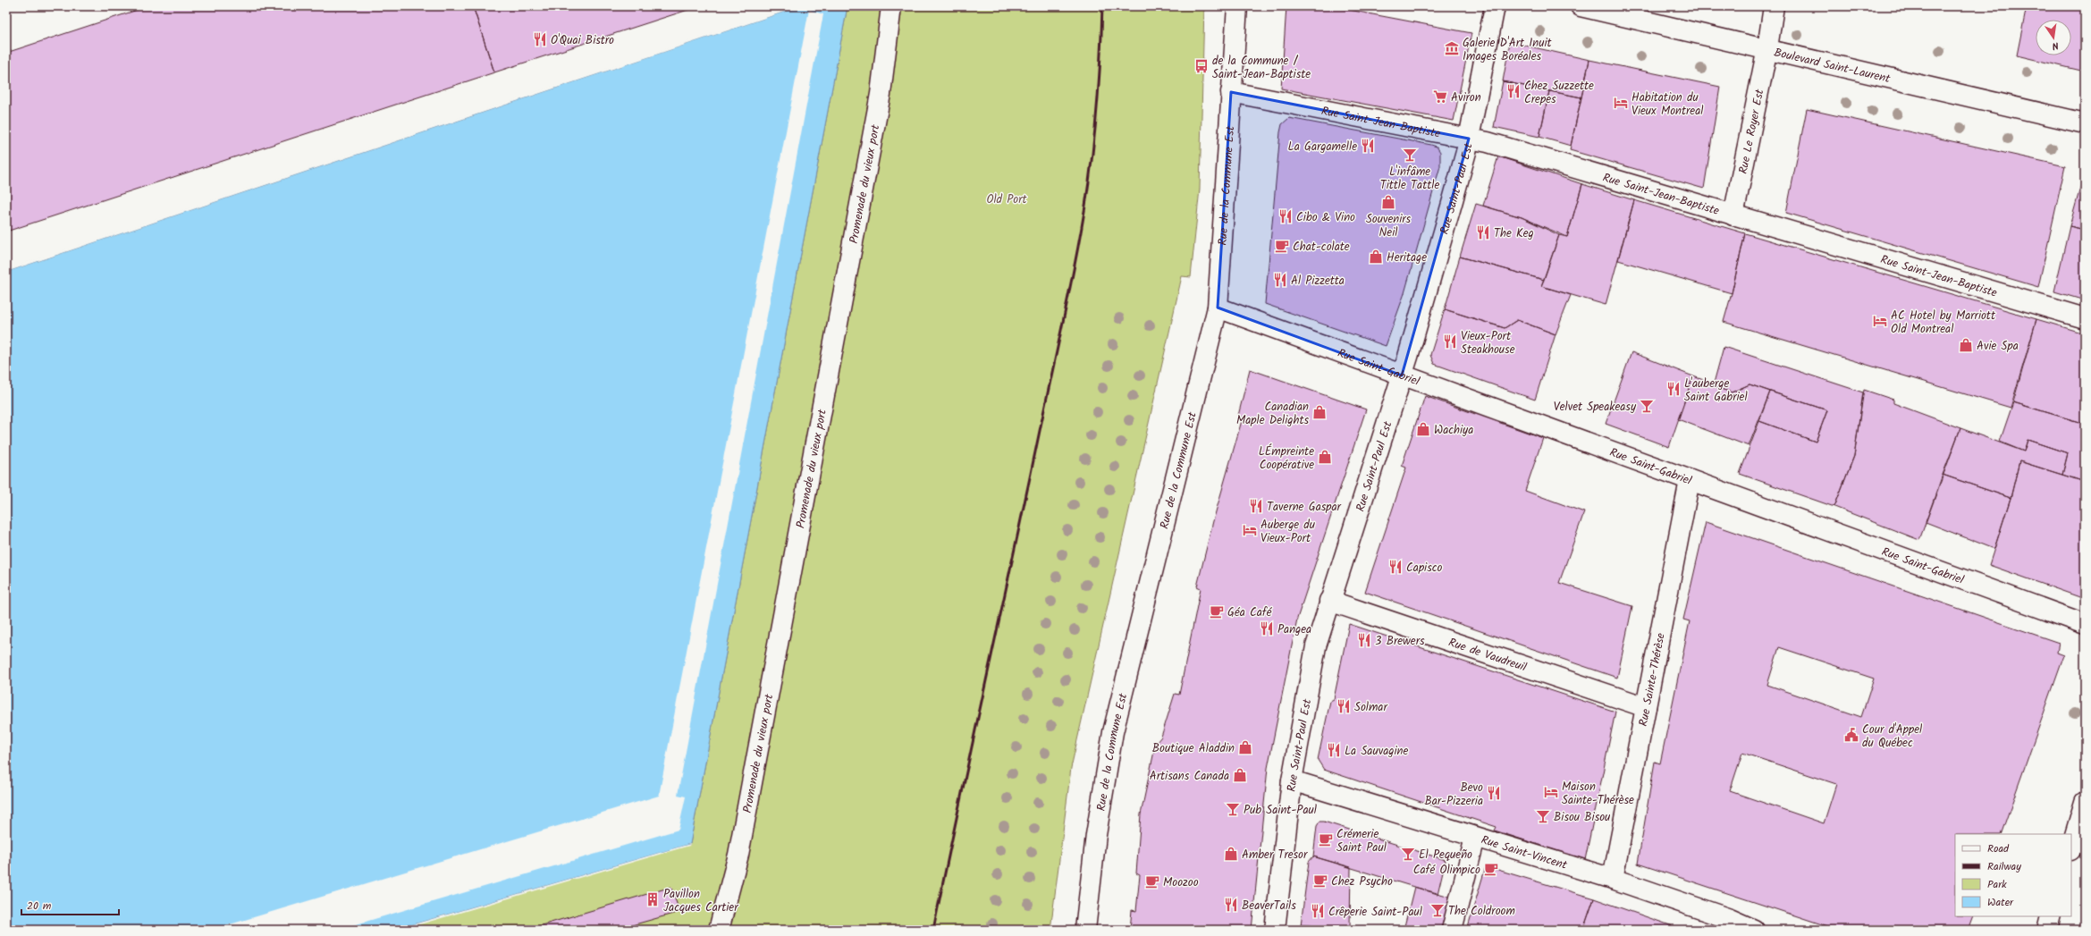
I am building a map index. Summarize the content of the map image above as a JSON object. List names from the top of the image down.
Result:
{
  "streets": {
    "street": [
      "Boulevard Saint-Laurent",
      "Rue Saint-Jean-Baptiste",
      "Rue Le Royer Est",
      "Promenade du vieux port",
      "Rue de la Commune Est",
      "Rue Saint-Paul Est",
      "Rue Saint-Gabriel",
      "Rue de Vaudreuil",
      "Rue Sainte-Thérèse",
      "Rue Saint-Vincent"
    ]
  },
  "crossings": [
    ["Boulevard Saint-Laurent", "Rue Le Royer Est"],
    ["Rue Saint-Jean-Baptiste", "Rue Le Royer Est"],
    ["Rue Saint-Jean-Baptiste", "Rue de la Commune Est"],
    ["Rue Saint-Jean-Baptiste", "Rue Saint-Paul Est"],
    ["Rue de la Commune Est", "Rue Saint-Gabriel"],
    ["Rue Saint-Paul Est", "Rue Saint-Gabriel"],
    ["Rue Saint-Paul Est", "Rue de Vaudreuil"],
    ["Rue Saint-Paul Est", "Rue Saint-Vincent"],
    ["Rue Saint-Gabriel", "Rue Sainte-Thérèse"],
    ["Rue de Vaudreuil", "Rue Sainte-Thérèse"],
    ["Rue Sainte-Thérèse", "Rue Saint-Vincent"]
  ],
  "parks": ["Old Port"],
  "places": {
    "restaurant": [
      "O'Quai Bistro",
      "Chez Suzzette Crepes",
      "La Gargamelle",
      "Cibo & Vino",
      "The Keg",
      "Al Pizzetta",
      "Vieux-Port Steakhouse",
      "L'auberge Saint Gabriel",
      "Taverne Gaspar",
      "Capisco",
      "Pangea",
      "3 Brewers",
      "Solmar",
      "La Sauvagine",
      "Bevo Bar-Pizzeria",
      "BeaverTails",
      "Crêperie Saint-Paul"
    ],
    "museum": ["Galerie D'Art Inuit Images Boréales"],
    "bus stop": ["de la Commune / Saint-Jean-Baptiste"],
    "supermarket": ["Aviron"],
    "hotel": [
      "Habitation du Vieux Montreal",
      "AC Hotel by Marriott Old Montreal",
      "Auberge du Vieux-Port",
      "Maison Sainte-Thérèse"
    ],
    "bar": [
      "L'infâme Tittle Tattle",
      "Velvet Speakeasy",
      "Pub Saint-Paul",
      "Bisou Bisou",
      "El Pequeño",
      "The Coldroom"
    ],
    "shop": [
      "Souvenirs Neil",
      "Heritage",
      "Avie Spa",
      "Canadian Maple Delights",
      "Wachiya",
      "LÉmpreinte Coopérative",
      "Boutique Aladdin",
      "Artisans Canada",
      "Amber Tresor"
    ],
    "cafe": [
      "Chat-colate",
      "Géa Café",
      "Crémerie Saint Paul",
      "Café Olimpico",
      "Chez Psycho",
      "Moozoo"
    ],
    "public building": ["Cour d'Appel du Québec"],
    "building": ["Pavillon Jacques Cartier"]
  },
  "legend": [
    "Road",
    "Railway",
    "Park",
    "Water"
  ],
  "scale_bar": "20 m",
  "north": "bottom"
}
